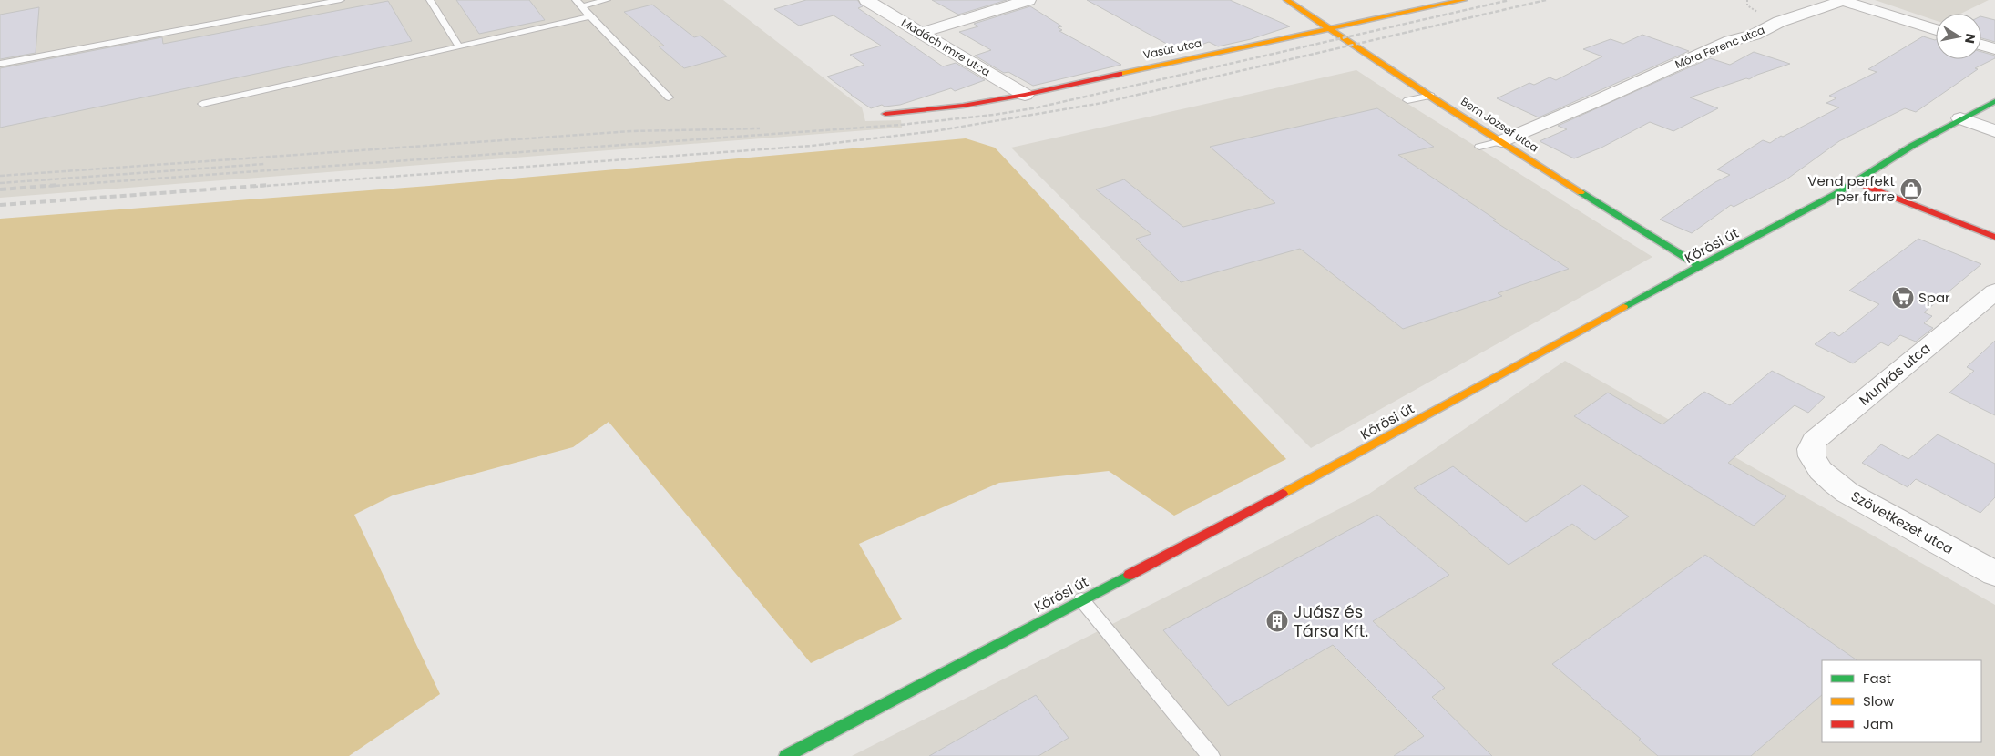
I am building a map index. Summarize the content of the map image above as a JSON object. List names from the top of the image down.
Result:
{
  "streets": {
    "main road": ["Vasút utca", "Bem József utca", "Kőrösi út"],
    "street": [
      "Madách Imre utca",
      "Móra Ferenc utca",
      "Munkás utca",
      "Szövetkezet utca"
    ]
  },
  "crossings": [
    ["Madách Imre utca", "Vasút utca"],
    ["Móra Ferenc utca", "Bem József utca"],
    ["Vasút utca", "Bem József utca"],
    ["Bem József utca", "Kőrösi út"],
    ["Munkás utca", "Szövetkezet utca"]
  ],
  "places": {
    "shop": ["Vend perfekt per furre"],
    "supermarket": ["Spar"],
    "building": ["Juász és Társa Kft."]
  },
  "legend": ["Fast", "Slow", "Jam"],
  "north": "right"
}
